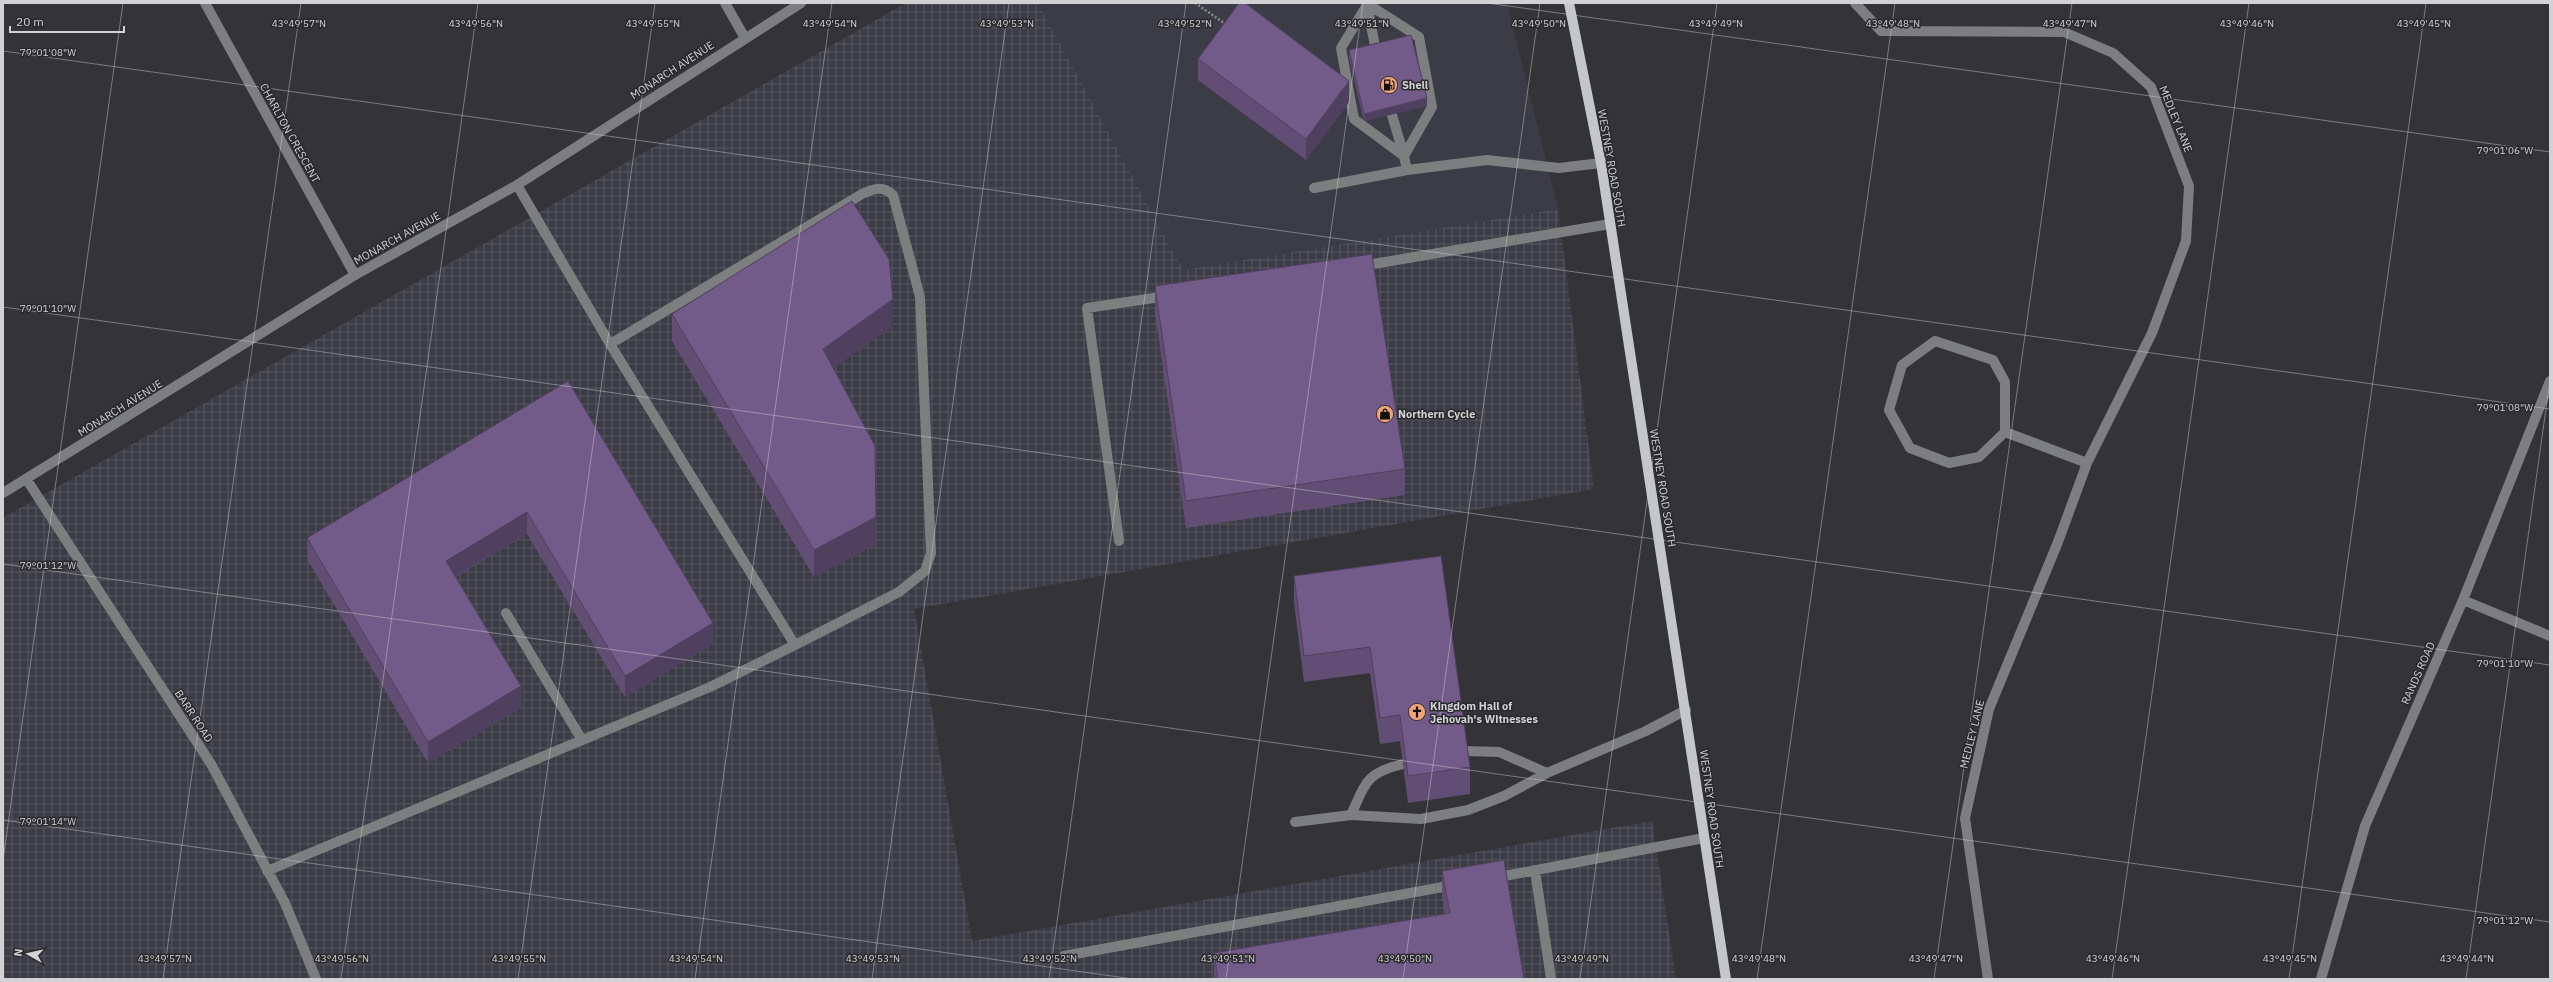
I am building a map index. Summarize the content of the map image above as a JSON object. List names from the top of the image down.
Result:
{
  "streets": {
    "main road": ["WESTNEY ROAD SOUTH"],
    "street": [
      "MONARCH AVENUE",
      "MEDLEY LANE",
      "CHARLTON CRESCENT",
      "RANDS ROAD",
      "BARR ROAD"
    ]
  },
  "crossings": [
    ["MONARCH AVENUE", "CHARLTON CRESCENT"],
    ["MONARCH AVENUE", "BARR ROAD"]
  ],
  "places": {
    "fuel station": ["Shell"],
    "shop": ["Northern Cycle"],
    "church": ["Kingdom Hall of Jehovah's Witnesses"]
  },
  "scale_bar": "20 m",
  "north": "left",
  "coordinates": [
    "43°49'57\"N",
    "43°49'56\"N",
    "43°49'55\"N",
    "43°49'54\"N",
    "43°49'53\"N",
    "43°49'52\"N",
    "43°49'51\"N",
    "43°49'50\"N",
    "43°49'49\"N",
    "43°49'48\"N",
    "43°49'47\"N",
    "43°49'46\"N",
    "43°49'45\"N",
    "79°01'08\"W",
    "79°01'06\"W",
    "79°01'10\"W",
    "79°01'12\"W",
    "79°01'14\"W",
    "43°49'44\"N"
  ]
}
